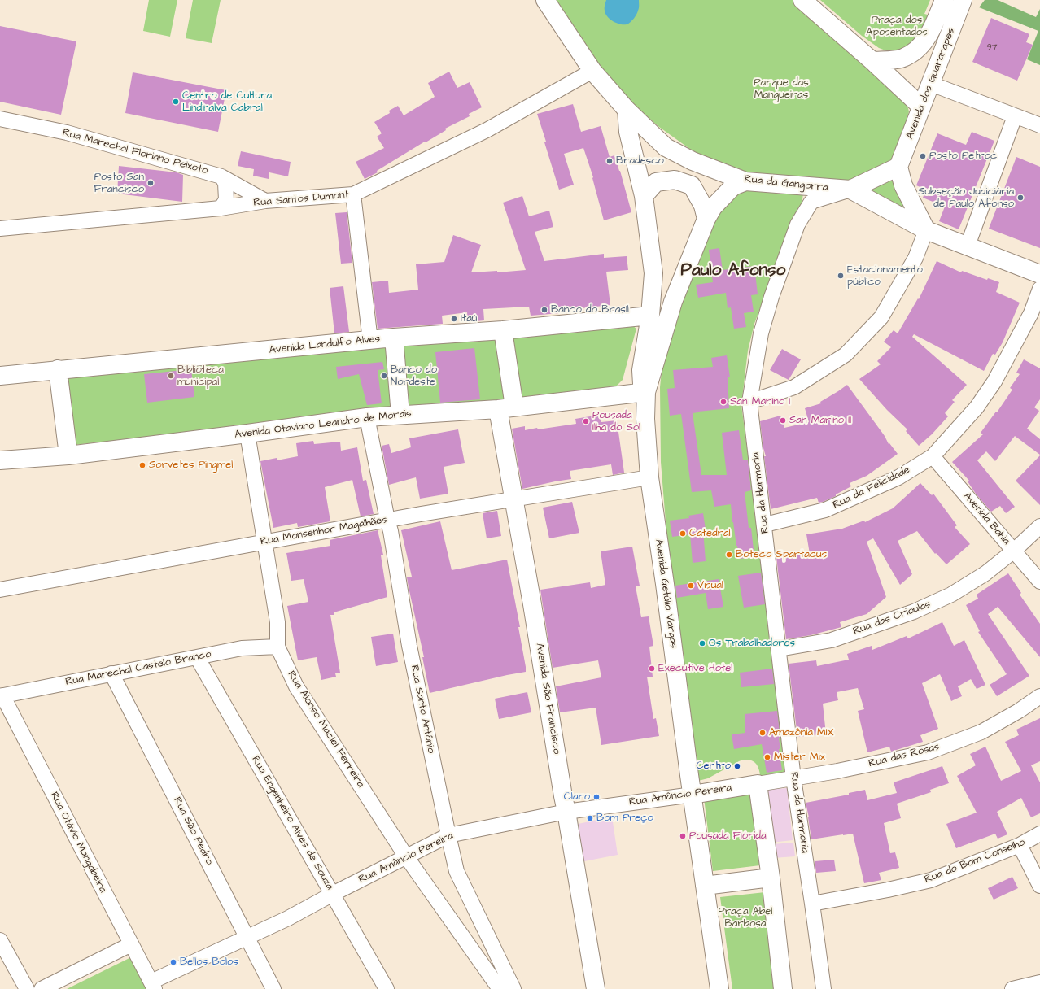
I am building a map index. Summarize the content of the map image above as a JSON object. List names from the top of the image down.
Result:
{
  "streets": {
    "street": [
      "Avenida dos Guararapes",
      "Rua Marechal Floriano Peixoto",
      "Rua da Gangorra",
      "Rua Santos Dumont",
      "Avenida Landulfo Alves",
      "Avenida Otaviano Leandro de Morais",
      "Rua da Felicidade",
      "Rua da Harmonia",
      "Avenida Bahia",
      "Rua Monsenhor Magalhães",
      "Avenida Getúlio Vargas",
      "Rua das Crioulas",
      "Rua Marechal Castelo Branco",
      "Avenida São Francisco",
      "Rua Santo Antônio",
      "Rua Alonso Maciel Ferreira",
      "Rua das Rosas",
      "Rua Amâncio Pereira",
      "Rua Engenheiro Alves de Souza",
      "Rua São Pedro",
      "Rua Otávio Mangabeira",
      "Rua do Bom Conselho"
    ]
  },
  "crossings": [
    ["Avenida dos Guararapes", "Rua da Gangorra"],
    ["Rua Marechal Floriano Peixoto", "Rua Santos Dumont"],
    ["Rua da Gangorra", "Rua da Harmonia"],
    ["Rua da Gangorra", "Avenida Getúlio Vargas"],
    ["Avenida Landulfo Alves", "Avenida Getúlio Vargas"],
    ["Avenida Landulfo Alves", "Avenida São Francisco"],
    ["Avenida Otaviano Leandro de Morais", "Avenida Getúlio Vargas"],
    ["Avenida Otaviano Leandro de Morais", "Avenida São Francisco"],
    ["Avenida Otaviano Leandro de Morais", "Rua Santo Antônio"],
    ["Avenida Otaviano Leandro de Morais", "Rua Alonso Maciel Ferreira"],
    ["Rua da Felicidade", "Rua da Harmonia"],
    ["Rua da Felicidade", "Avenida Bahia"],
    ["Rua da Harmonia", "Rua das Crioulas"],
    ["Rua da Harmonia", "Rua das Rosas"],
    ["Rua da Harmonia", "Rua do Bom Conselho"],
    ["Avenida Bahia", "Rua das Crioulas"],
    ["Rua Monsenhor Magalhães", "Avenida Getúlio Vargas"],
    ["Rua Monsenhor Magalhães", "Avenida São Francisco"],
    ["Rua Monsenhor Magalhães", "Rua Santo Antônio"],
    ["Rua Monsenhor Magalhães", "Rua Alonso Maciel Ferreira"],
    ["Avenida Getúlio Vargas", "Rua Amâncio Pereira"],
    ["Rua Marechal Castelo Branco", "Rua Alonso Maciel Ferreira"],
    ["Rua Marechal Castelo Branco", "Rua Engenheiro Alves de Souza"],
    ["Rua Marechal Castelo Branco", "Rua São Pedro"],
    ["Rua Marechal Castelo Branco", "Rua Otávio Mangabeira"],
    ["Avenida São Francisco", "Rua Amâncio Pereira"],
    ["Rua Santo Antônio", "Rua Amâncio Pereira"],
    ["Rua Alonso Maciel Ferreira", "Rua Amâncio Pereira"],
    ["Rua das Rosas", "Rua Amâncio Pereira"],
    ["Rua Amâncio Pereira", "Rua Engenheiro Alves de Souza"],
    ["Rua Amâncio Pereira", "Rua São Pedro"],
    ["Rua Amâncio Pereira", "Rua Otávio Mangabeira"]
  ],
  "districts": ["Paulo Afonso"],
  "parks": ["Praça dos Aposentados", "Parque das Mangueiras", "Praça Abel Barbosa"],
  "places": [
    "Centro de Cultura Lindinalva Cabral",
    "Posto Petroc",
    "Bradesco",
    "Posto San Francisco",
    "Subseção Judiciária de Paulo Afonso",
    "Estacionamento público",
    "Banco do Brasil",
    "Itaú",
    "Biblioteca municipal",
    "Banco do Nordeste",
    "San Marino I",
    "San Marino II",
    "Pousada Ilha do Sol",
    "Sorvetes Pingmel",
    "Catedral",
    "Boteco Spartacus",
    "Visual",
    "Os Trabalhadores",
    "Executive Hotel",
    "Amazônia MIX",
    "Mister Mix",
    "Centro",
    "Claro",
    "Bom Preço",
    "Pousada Flórida",
    "Bellos Bolos"
  ],
  "house_numbers": ["97"]
}
